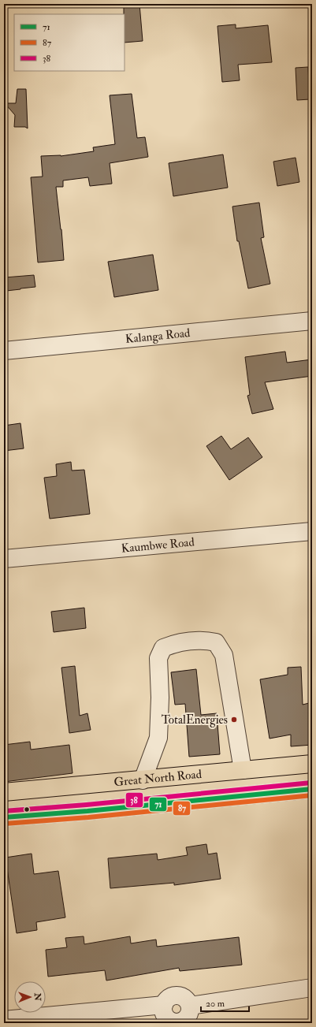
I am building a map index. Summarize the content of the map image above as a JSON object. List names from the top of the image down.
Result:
{
  "streets": {
    "main road": ["Great North Road"],
    "street": ["Kalanga Road", "Kaumbwe Road"]
  },
  "places": ["TotalEnergies"],
  "lines": ["transit line 38", "transit line 71", "transit line 87"],
  "legend": ["71", "87", "38"],
  "scale_bar": "20 m",
  "north": "right"
}
